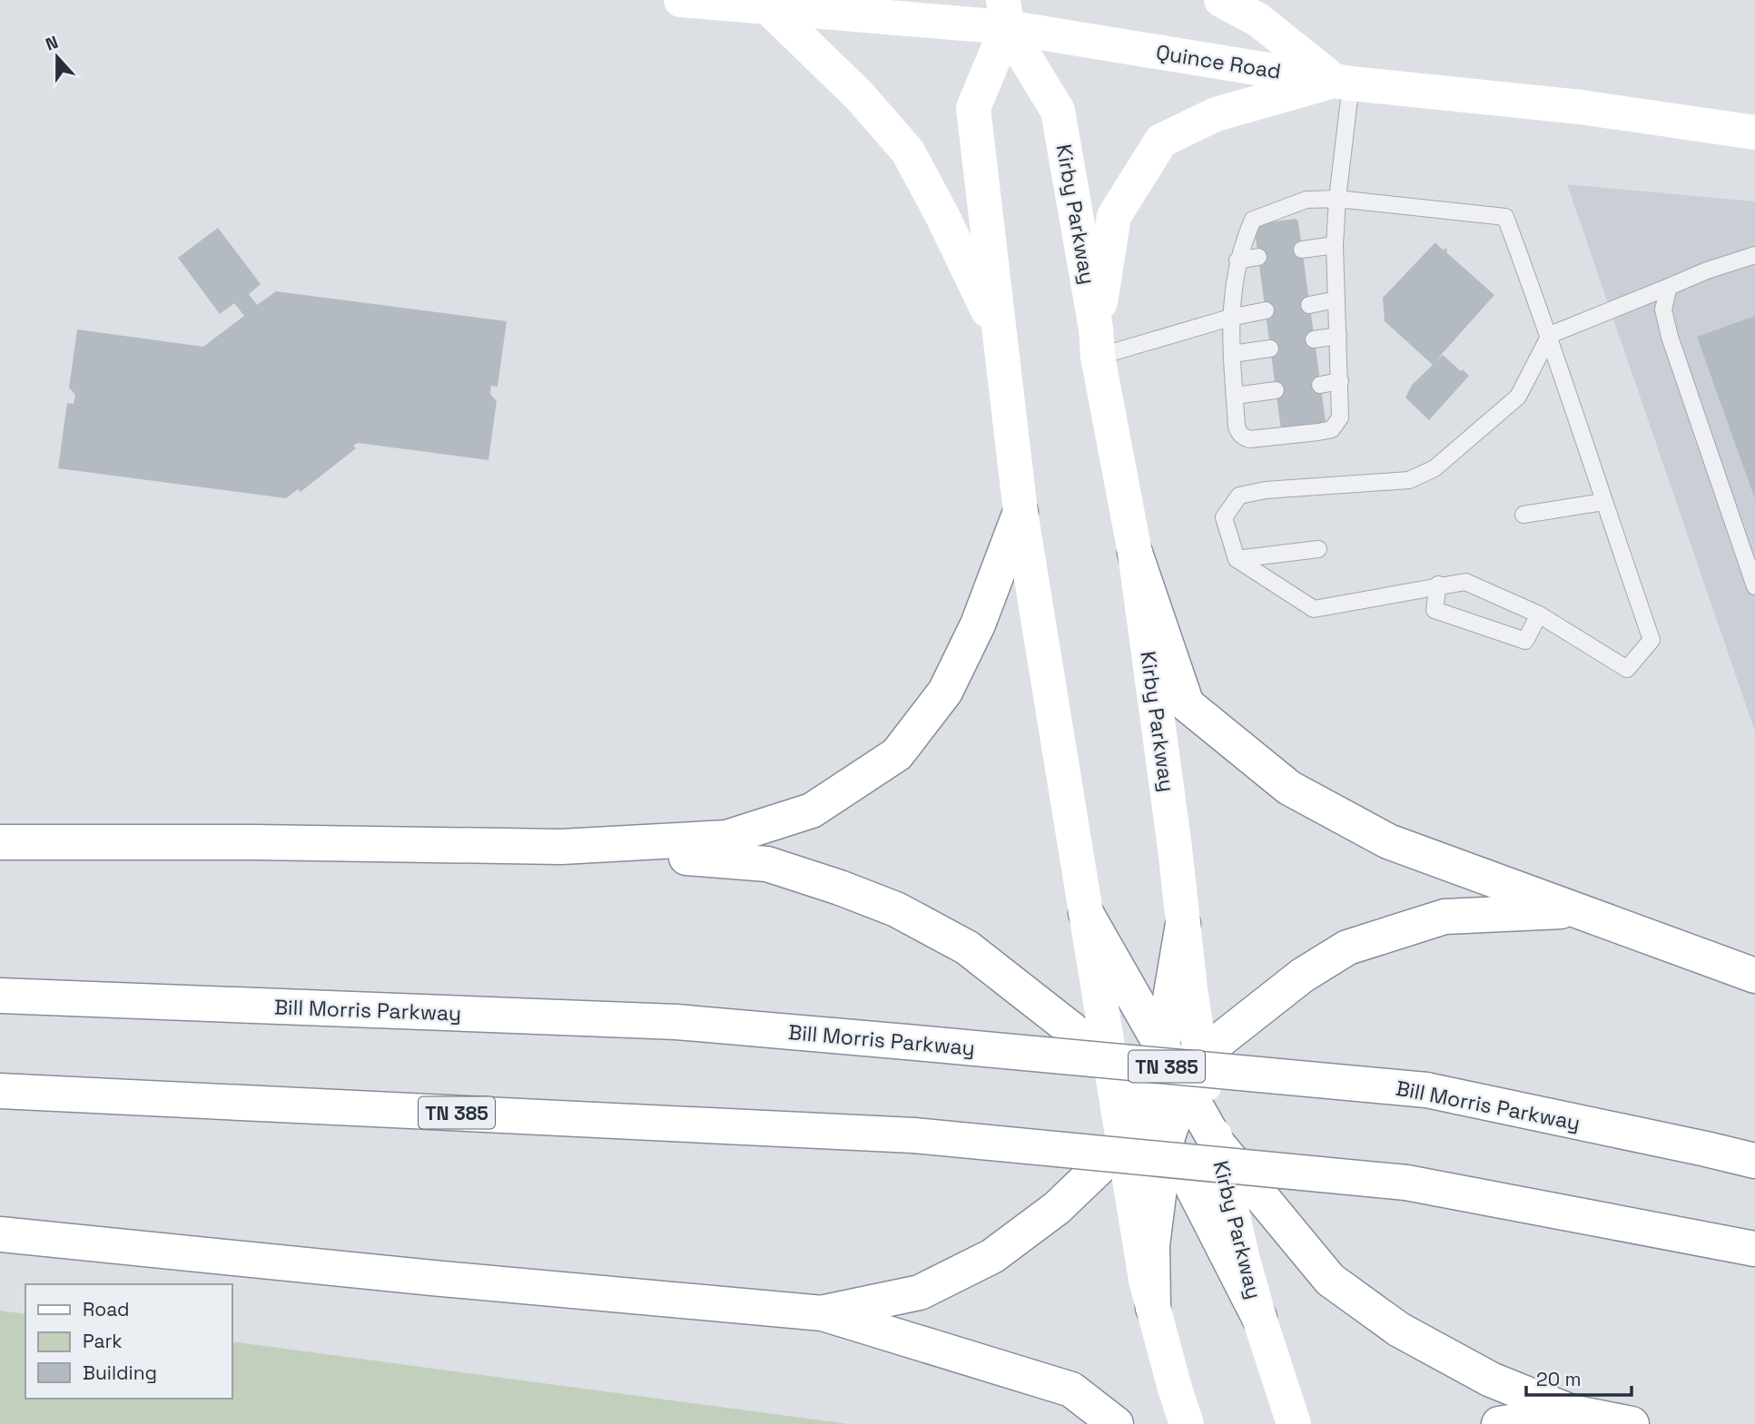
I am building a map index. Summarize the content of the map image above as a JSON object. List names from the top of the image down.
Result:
{
  "streets": {
    "main road": [
      "Quince Road",
      "Kirby Parkway",
      "Bill Morris Parkway",
      "TN 385"
    ]
  },
  "crossings": [
    ["Quince Road", "Kirby Parkway"]
  ],
  "legend": ["Road", "Park", "Building"],
  "scale_bar": "20 m",
  "north": "top"
}
